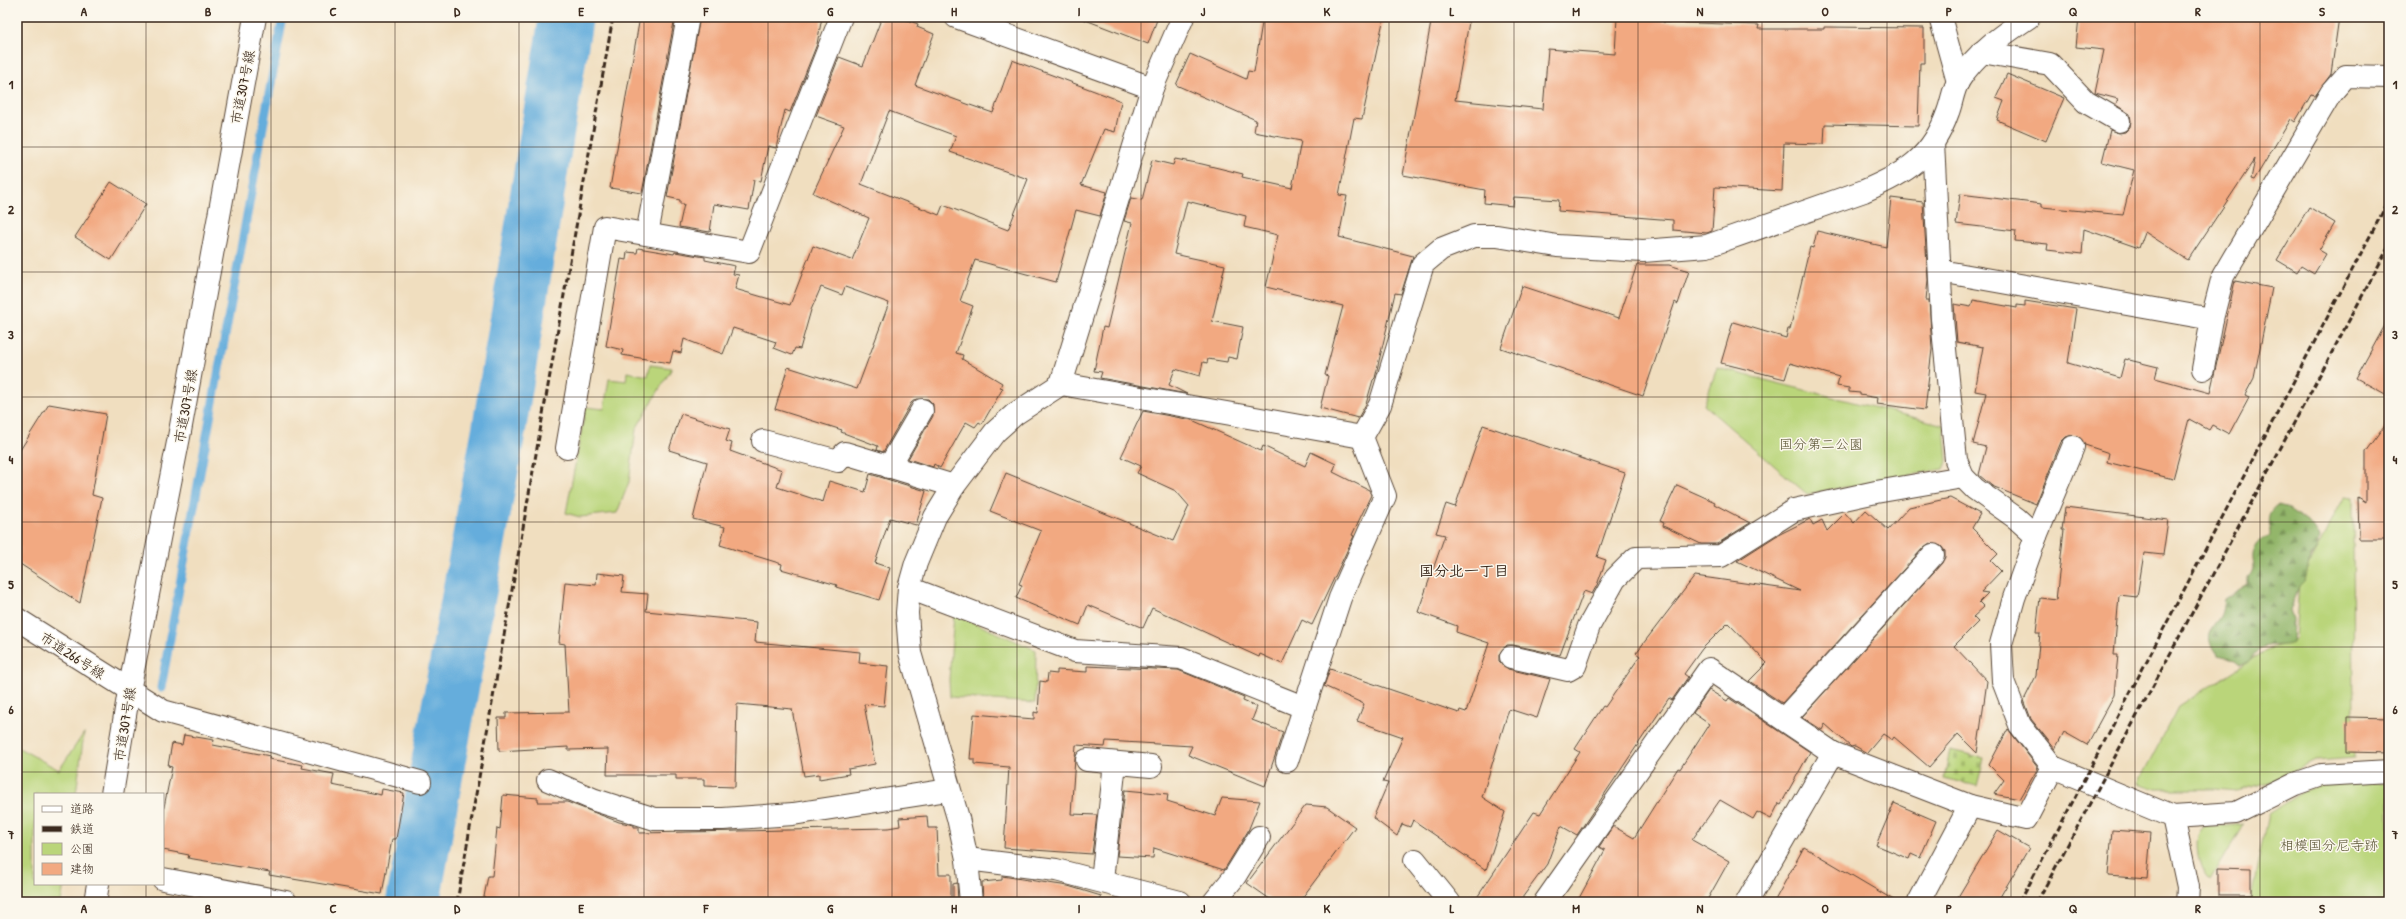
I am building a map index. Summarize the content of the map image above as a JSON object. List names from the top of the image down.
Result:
{
  "streets": {
    "street": ["市道307号線", "市道266号線"]
  },
  "crossings": [
    ["市道307号線", "市道266号線"]
  ],
  "districts": ["国分北一丁目"],
  "parks": ["国分第二公園", "相模国分尼寺跡"],
  "legend": [
    "道路",
    "鉄道",
    "公園",
    "建物"
  ],
  "grid": {
    "columns": [
      "A",
      "B",
      "C",
      "D",
      "E",
      "F",
      "G",
      "H",
      "I",
      "J",
      "K",
      "L",
      "M",
      "N",
      "O",
      "P",
      "Q",
      "R",
      "S"
    ],
    "rows": [
      "1",
      "2",
      "3",
      "4",
      "5",
      "6",
      "7"
    ]
  }
}
